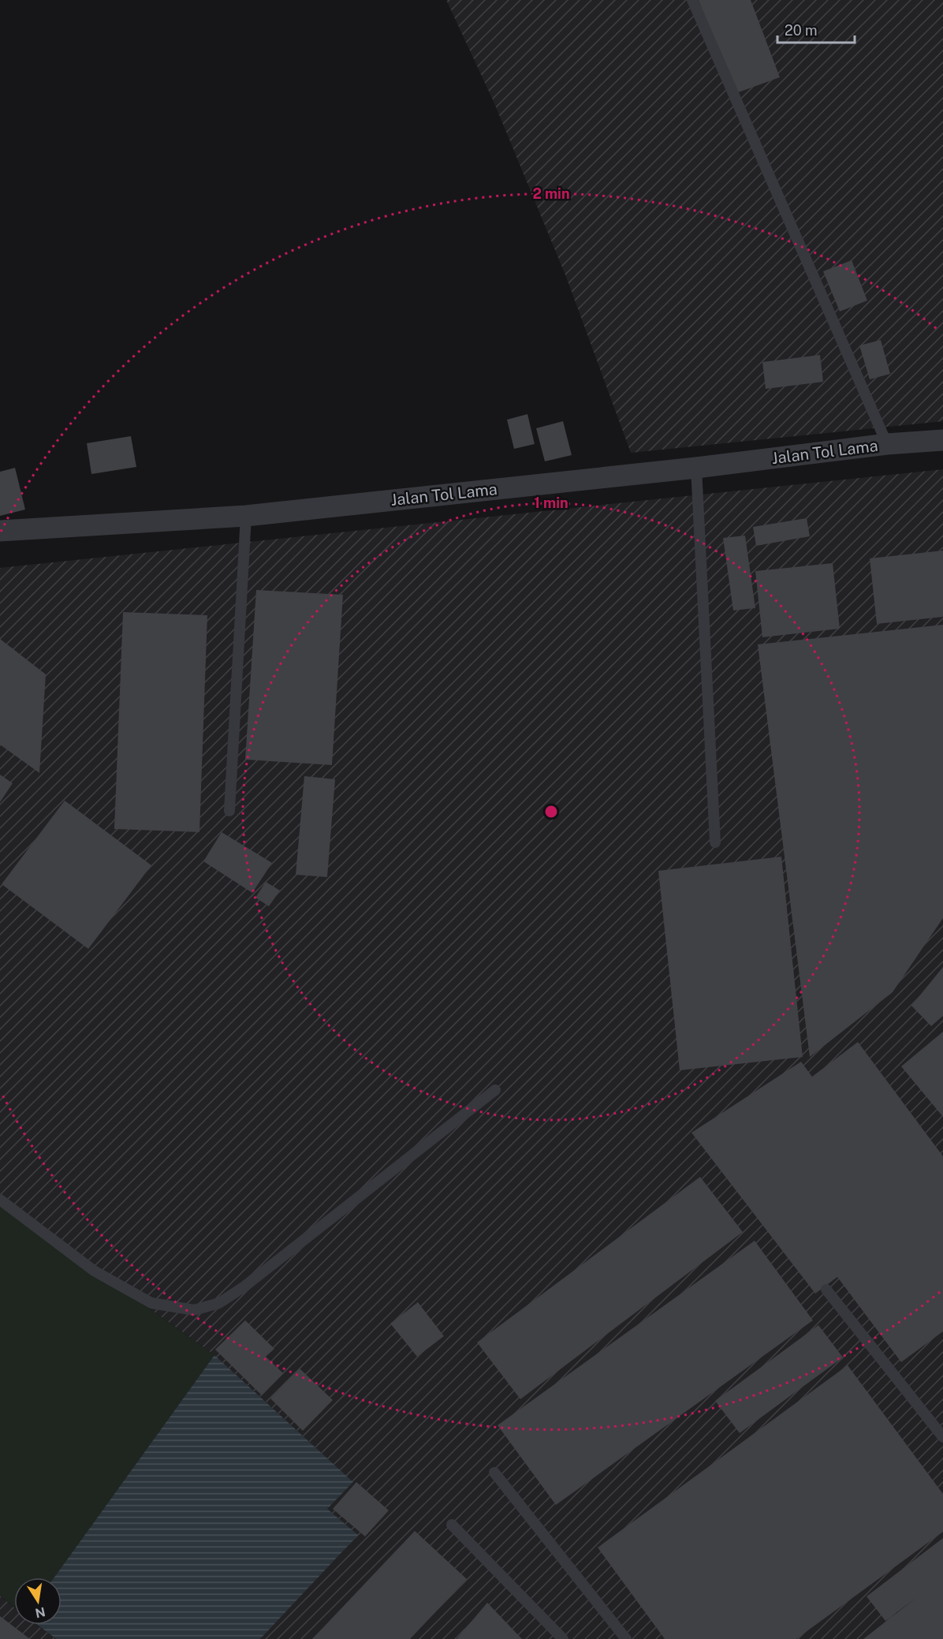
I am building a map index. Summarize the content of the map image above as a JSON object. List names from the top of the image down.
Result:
{
  "streets": {
    "street": ["Jalan Tol Lama"]
  },
  "scale_bar": "20 m",
  "north": "bottom",
  "rings": ["2 min", "1 min"]
}
